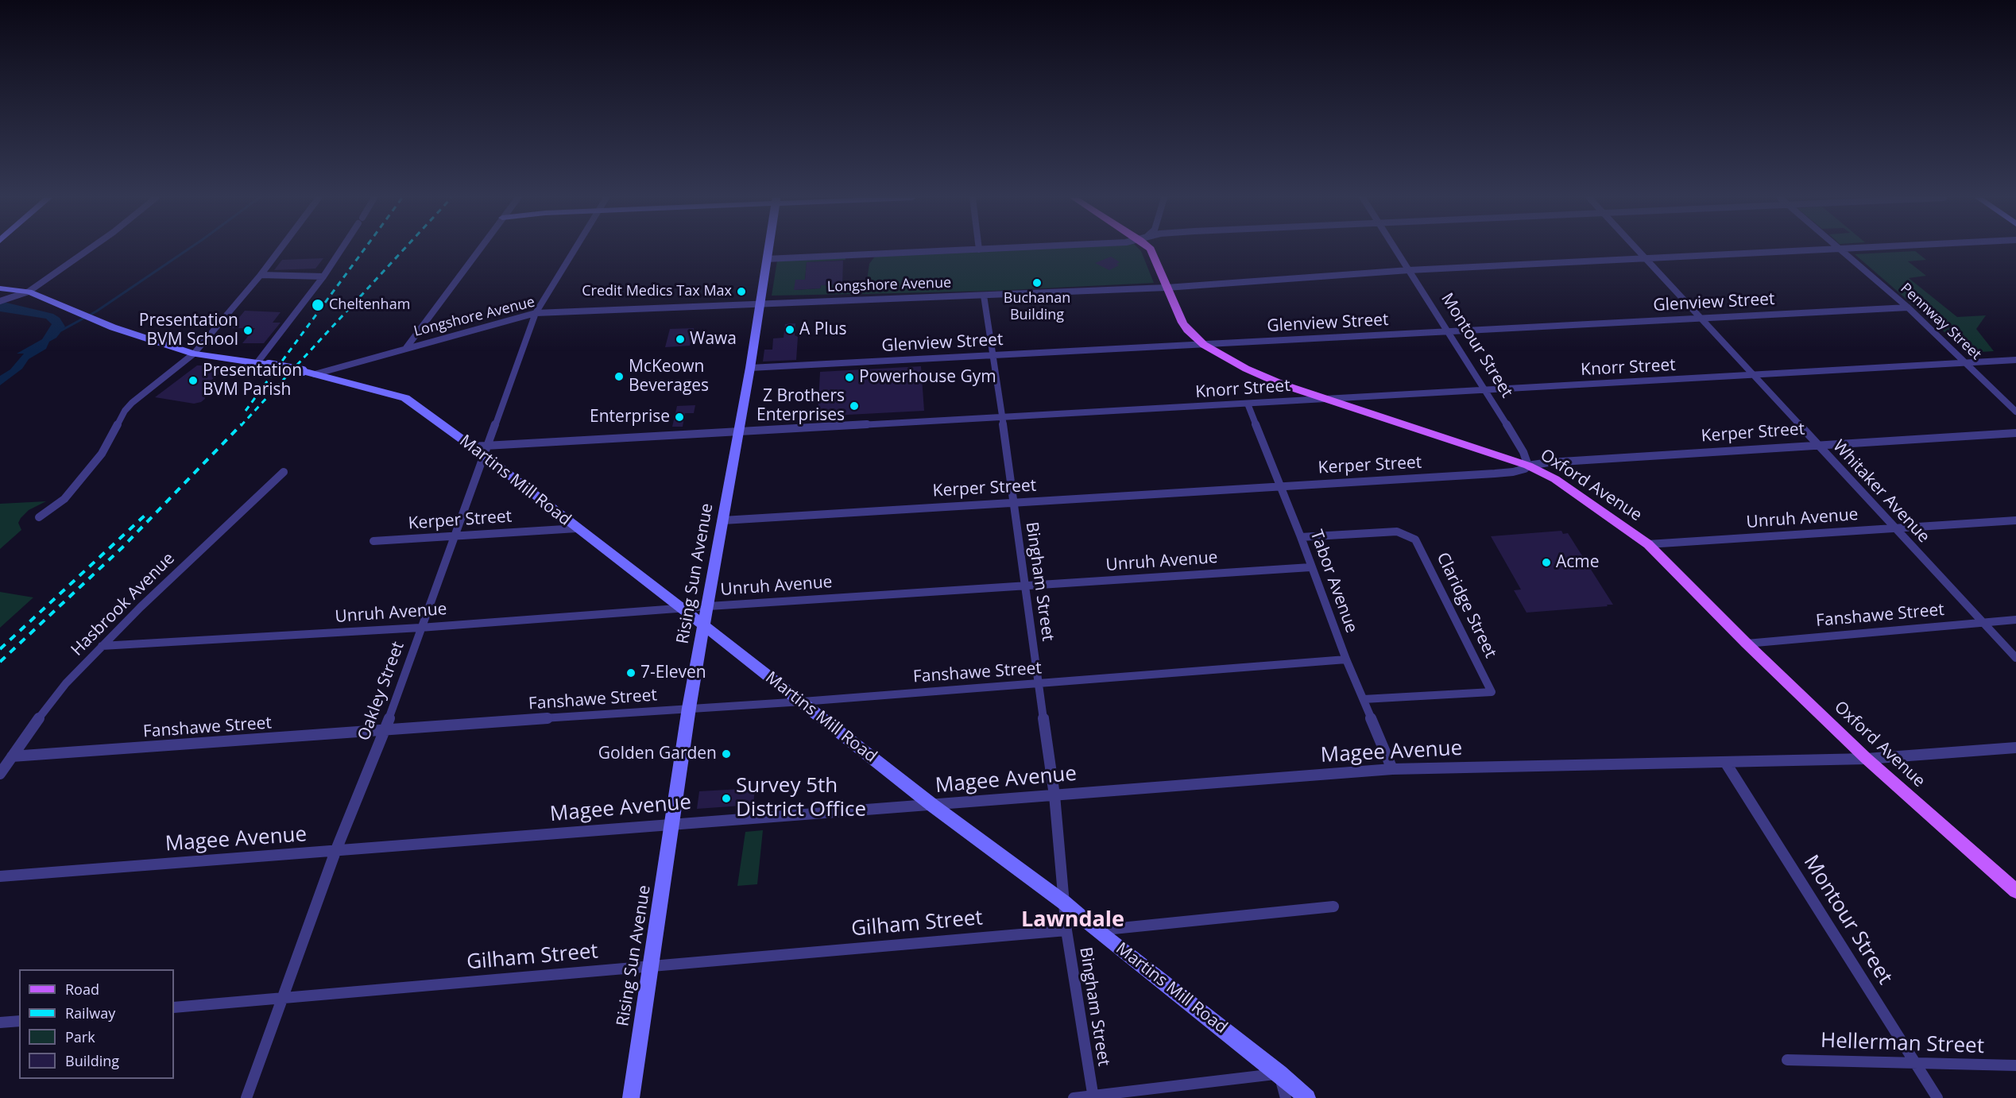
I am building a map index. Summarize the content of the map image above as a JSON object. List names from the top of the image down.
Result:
{
  "streets": {
    "main road": ["Oxford Avenue"],
    "street": [
      "Longshore Avenue",
      "Glenview Street",
      "Pennway Street",
      "Montour Street",
      "Knorr Street",
      "Kerper Street",
      "Martins Mill Road",
      "Whitaker Avenue",
      "Unruh Avenue",
      "Rising Sun Avenue",
      "Bingham Street",
      "Tabor Avenue",
      "Hasbrook Avenue",
      "Claridge Street",
      "Fanshawe Street",
      "Oakley Street",
      "Magee Avenue",
      "Gilham Street",
      "Hellerman Street"
    ]
  },
  "crossings": [
    ["Longshore Avenue", "Pennway Street"],
    ["Longshore Avenue", "Montour Street"],
    ["Longshore Avenue", "Martins Mill Road"],
    ["Longshore Avenue", "Oxford Avenue"],
    ["Longshore Avenue", "Whitaker Avenue"],
    ["Longshore Avenue", "Rising Sun Avenue"],
    ["Longshore Avenue", "Bingham Street"],
    ["Longshore Avenue", "Oakley Street"],
    ["Glenview Street", "Pennway Street"],
    ["Glenview Street", "Montour Street"],
    ["Glenview Street", "Oxford Avenue"],
    ["Glenview Street", "Whitaker Avenue"],
    ["Glenview Street", "Rising Sun Avenue"],
    ["Glenview Street", "Bingham Street"],
    ["Pennway Street", "Knorr Street"],
    ["Montour Street", "Knorr Street"],
    ["Montour Street", "Kerper Street"],
    ["Montour Street", "Oxford Avenue"],
    ["Montour Street", "Magee Avenue"],
    ["Montour Street", "Hellerman Street"],
    ["Knorr Street", "Martins Mill Road"],
    ["Knorr Street", "Oxford Avenue"],
    ["Knorr Street", "Whitaker Avenue"],
    ["Knorr Street", "Rising Sun Avenue"],
    ["Knorr Street", "Bingham Street"],
    ["Knorr Street", "Tabor Avenue"],
    ["Knorr Street", "Oakley Street"],
    ["Kerper Street", "Martins Mill Road"],
    ["Kerper Street", "Oxford Avenue"],
    ["Kerper Street", "Whitaker Avenue"],
    ["Kerper Street", "Rising Sun Avenue"],
    ["Kerper Street", "Bingham Street"],
    ["Kerper Street", "Tabor Avenue"],
    ["Kerper Street", "Oakley Street"],
    ["Martins Mill Road", "Unruh Avenue"],
    ["Martins Mill Road", "Rising Sun Avenue"],
    ["Martins Mill Road", "Bingham Street"],
    ["Martins Mill Road", "Fanshawe Street"],
    ["Martins Mill Road", "Oakley Street"],
    ["Martins Mill Road", "Magee Avenue"],
    ["Oxford Avenue", "Unruh Avenue"],
    ["Oxford Avenue", "Fanshawe Street"],
    ["Oxford Avenue", "Magee Avenue"],
    ["Whitaker Avenue", "Unruh Avenue"],
    ["Whitaker Avenue", "Fanshawe Street"],
    ["Unruh Avenue", "Rising Sun Avenue"],
    ["Unruh Avenue", "Bingham Street"],
    ["Unruh Avenue", "Tabor Avenue"],
    ["Unruh Avenue", "Hasbrook Avenue"],
    ["Unruh Avenue", "Oakley Street"],
    ["Rising Sun Avenue", "Fanshawe Street"],
    ["Rising Sun Avenue", "Magee Avenue"],
    ["Rising Sun Avenue", "Gilham Street"],
    ["Bingham Street", "Fanshawe Street"],
    ["Bingham Street", "Magee Avenue"],
    ["Bingham Street", "Gilham Street"],
    ["Tabor Avenue", "Claridge Street"],
    ["Tabor Avenue", "Fanshawe Street"],
    ["Tabor Avenue", "Magee Avenue"],
    ["Hasbrook Avenue", "Fanshawe Street"],
    ["Fanshawe Street", "Oakley Street"],
    ["Oakley Street", "Magee Avenue"],
    ["Oakley Street", "Gilham Street"]
  ],
  "districts": ["Lawndale"],
  "places": [
    "Buchanan Building",
    "Credit Medics Tax Max",
    "Cheltenham",
    "A Plus",
    "Presentation BVM School",
    "Wawa",
    "McKeown Beverages",
    "Powerhouse Gym",
    "Presentation BVM Parish",
    "Z Brothers Enterprises",
    "Enterprise",
    "Acme",
    "7-Eleven",
    "Golden Garden",
    "Survey 5th District Office"
  ],
  "legend": [
    "Road",
    "Railway",
    "Park",
    "Building"
  ]
}
